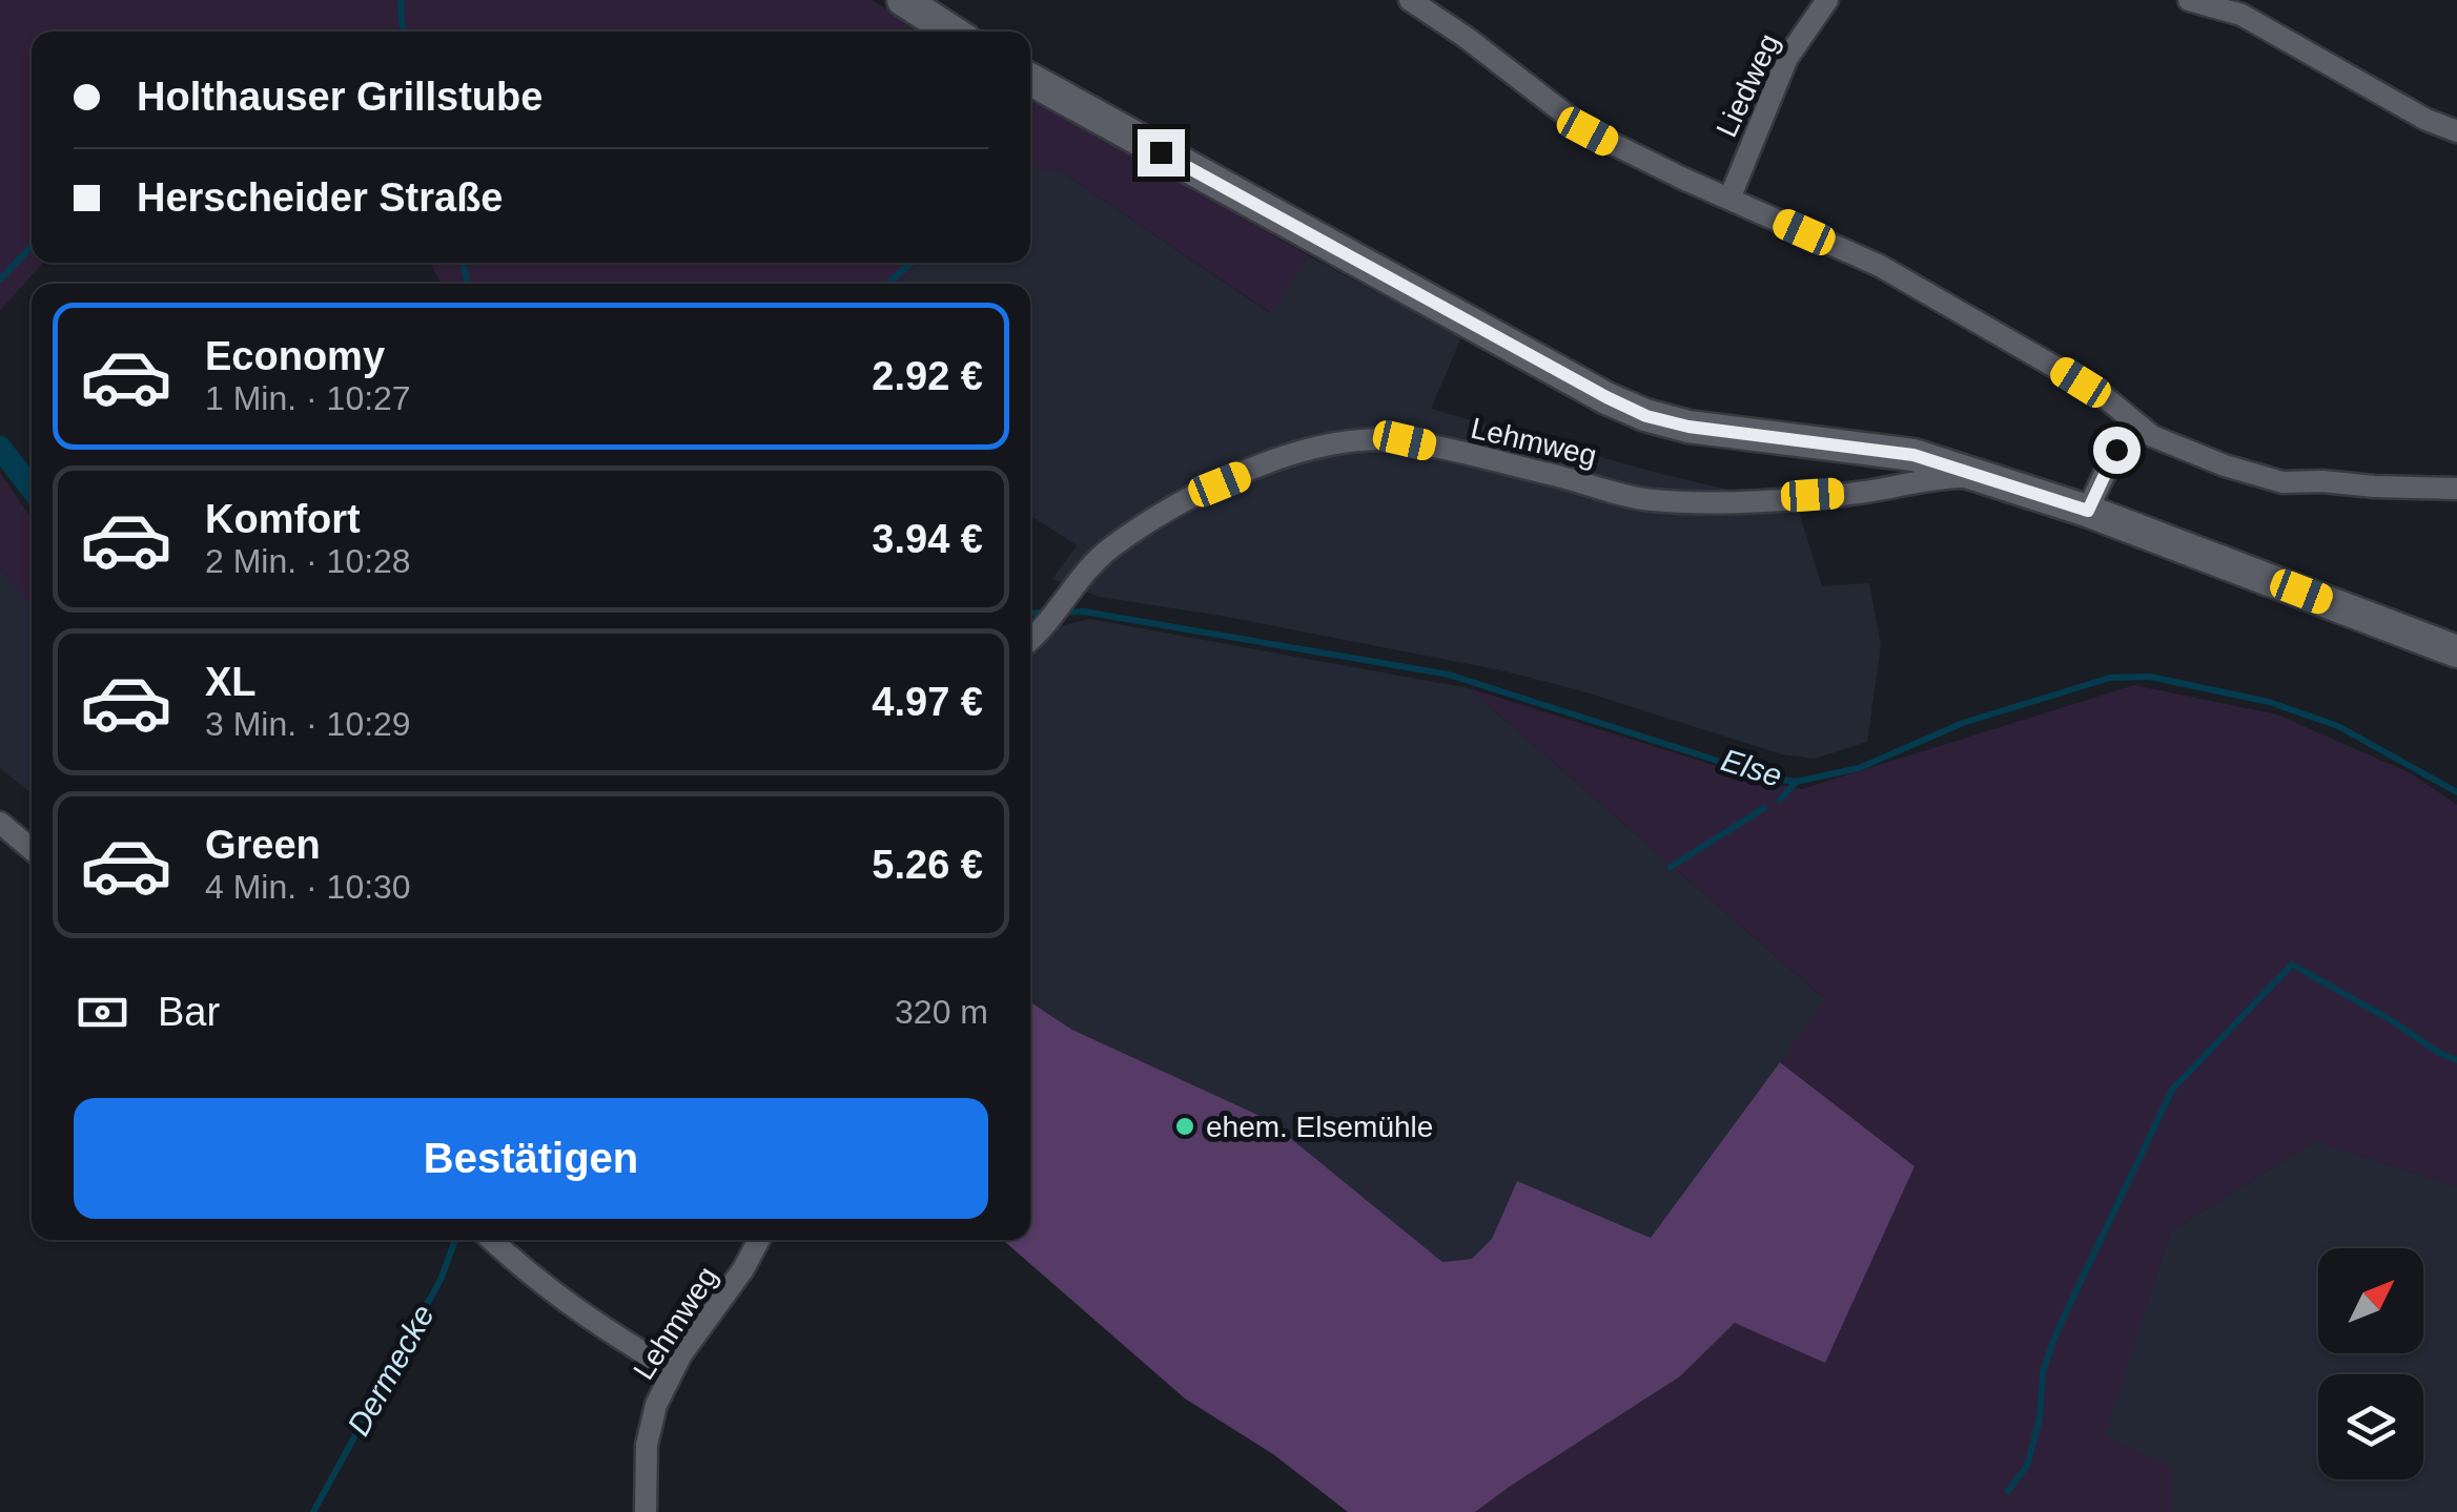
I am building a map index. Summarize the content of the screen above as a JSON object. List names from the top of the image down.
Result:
{
  "streets": {
    "street": ["Liedweg", "Lehmweg"]
  },
  "water": ["Else", "Dermecke"],
  "places": ["ehem. Elsemühle"],
  "north": "top right",
  "page": {
    "banner": ["Holthauser Grillstube", "Herscheider Straße"],
    "list": [
      {
        "name": "Economy",
        "note": "1 Min. · 10:27",
        "value": "2.92 €"
      },
      {
        "name": "Komfort",
        "note": "2 Min. · 10:28",
        "value": "3.94 €"
      },
      {
        "name": "XL",
        "note": "3 Min. · 10:29",
        "value": "4.97 €"
      },
      {
        "name": "Green",
        "note": "4 Min. · 10:30",
        "value": "5.26 €"
      }
    ],
    "pay": ["Bar", "320 m"],
    "buttons": "Bestätigen"
  }
}
